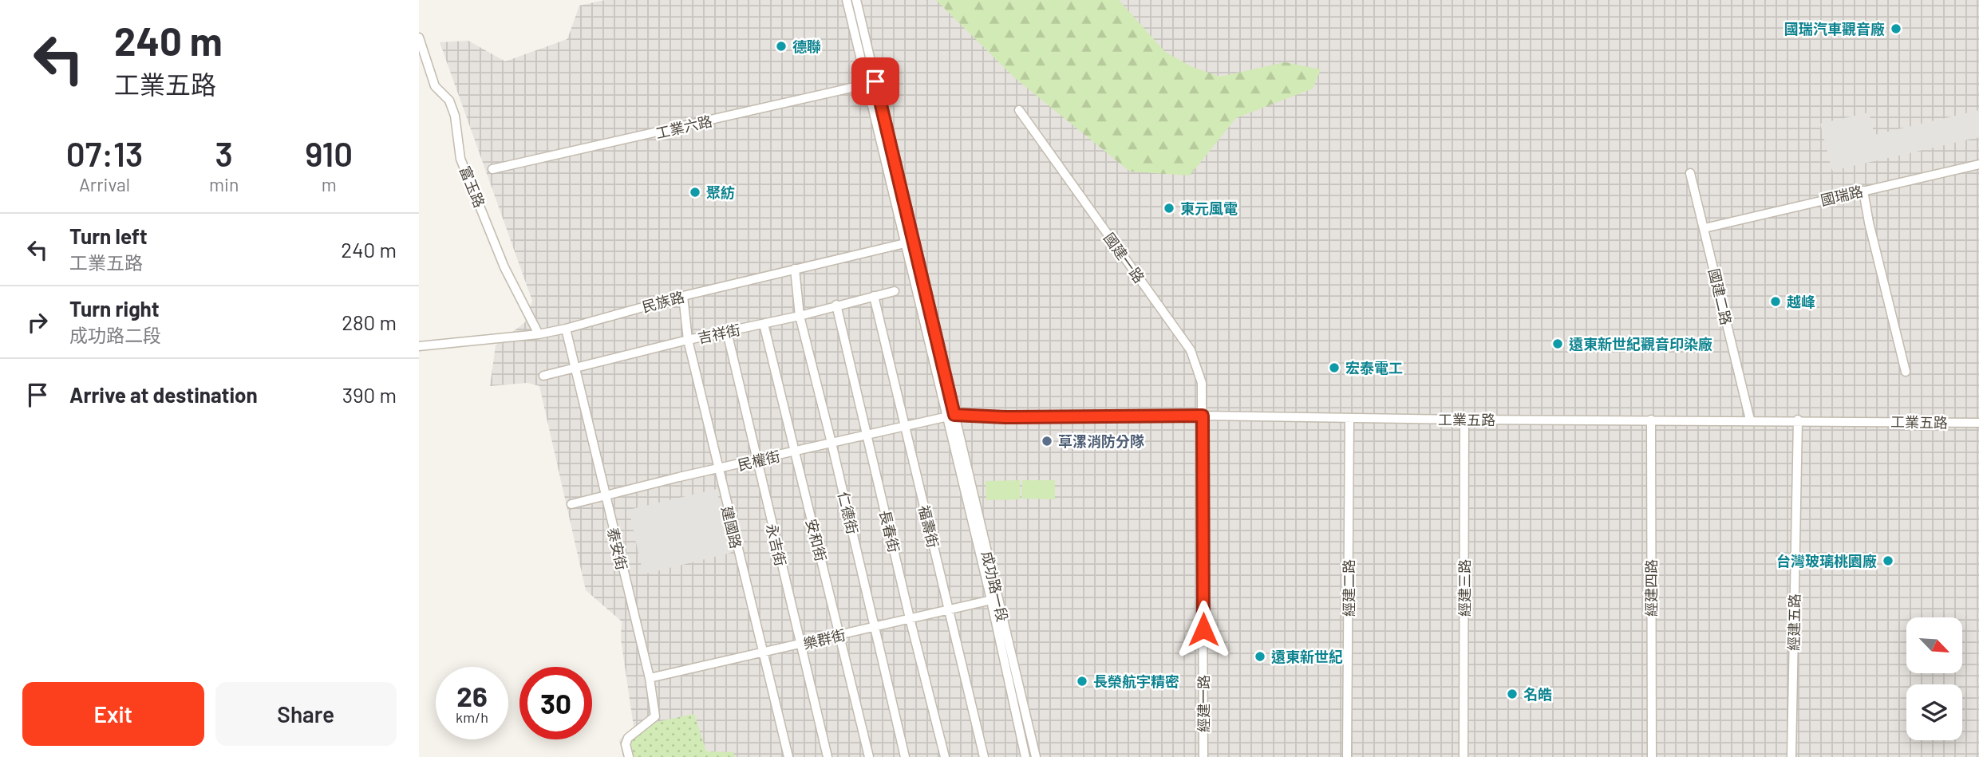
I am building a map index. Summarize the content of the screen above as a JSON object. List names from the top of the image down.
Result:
{
  "streets": {
    "street": [
      "工業六路",
      "富玉路",
      "國瑞路",
      "國建一路",
      "國建二路",
      "民族路",
      "吉祥街",
      "工業五路",
      "民權街",
      "仁德街",
      "福壽街",
      "建國路",
      "長春街",
      "安和街",
      "永吉街",
      "泰安街",
      "成功路一段",
      "經建二路",
      "經建三路",
      "經建四路",
      "經建五路",
      "樂群街",
      "經建一路"
    ]
  },
  "crossings": [
    ["富玉路", "民族路"],
    ["國瑞路", "國建二路"],
    ["國建一路", "工業五路"],
    ["國建一路", "經建一路"],
    ["國建二路", "工業五路"],
    ["民族路", "仁德街"],
    ["民族路", "建國路"],
    ["民族路", "泰安街"],
    ["吉祥街", "仁德街"],
    ["吉祥街", "福壽街"],
    ["吉祥街", "建國路"],
    ["吉祥街", "長春街"],
    ["吉祥街", "安和街"],
    ["吉祥街", "永吉街"],
    ["吉祥街", "泰安街"],
    ["工業五路", "民權街"],
    ["工業五路", "成功路一段"],
    ["工業五路", "經建二路"],
    ["工業五路", "經建三路"],
    ["工業五路", "經建四路"],
    ["工業五路", "經建五路"],
    ["工業五路", "經建一路"],
    ["民權街", "仁德街"],
    ["民權街", "福壽街"],
    ["民權街", "建國路"],
    ["民權街", "長春街"],
    ["民權街", "安和街"],
    ["民權街", "永吉街"],
    ["民權街", "泰安街"],
    ["民權街", "成功路一段"],
    ["仁德街", "樂群街"],
    ["福壽街", "樂群街"],
    ["建國路", "樂群街"],
    ["長春街", "樂群街"],
    ["安和街", "樂群街"],
    ["永吉街", "樂群街"],
    ["泰安街", "樂群街"],
    ["成功路一段", "樂群街"]
  ],
  "places": [
    "國瑞汽車觀音廠",
    "德聯",
    "聚紡",
    "東元風電",
    "越峰",
    "遠東新世紀觀音印染廠",
    "宏泰電工",
    "草漯消防分隊",
    "台灣玻璃桃園廠",
    "遠東新世紀",
    "長榮航宇精密",
    "名皓"
  ],
  "north": "bottom right",
  "page": {
    "turn": ["240 m", "工業五路"],
    "eta": [
      "07:13",
      "Arrival",
      "3",
      "min",
      "910",
      "m"
    ],
    "list": [
      {
        "name": "Turn left",
        "note": "工業五路",
        "value": "240 m"
      },
      {
        "name": "Turn right",
        "note": "成功路二段",
        "value": "280 m"
      },
      {
        "name": "Arrive at destination",
        "value": "390 m"
      }
    ],
    "speed": "26 km/h",
    "limit": "30",
    "buttons": ["Exit", "Share"]
  }
}
